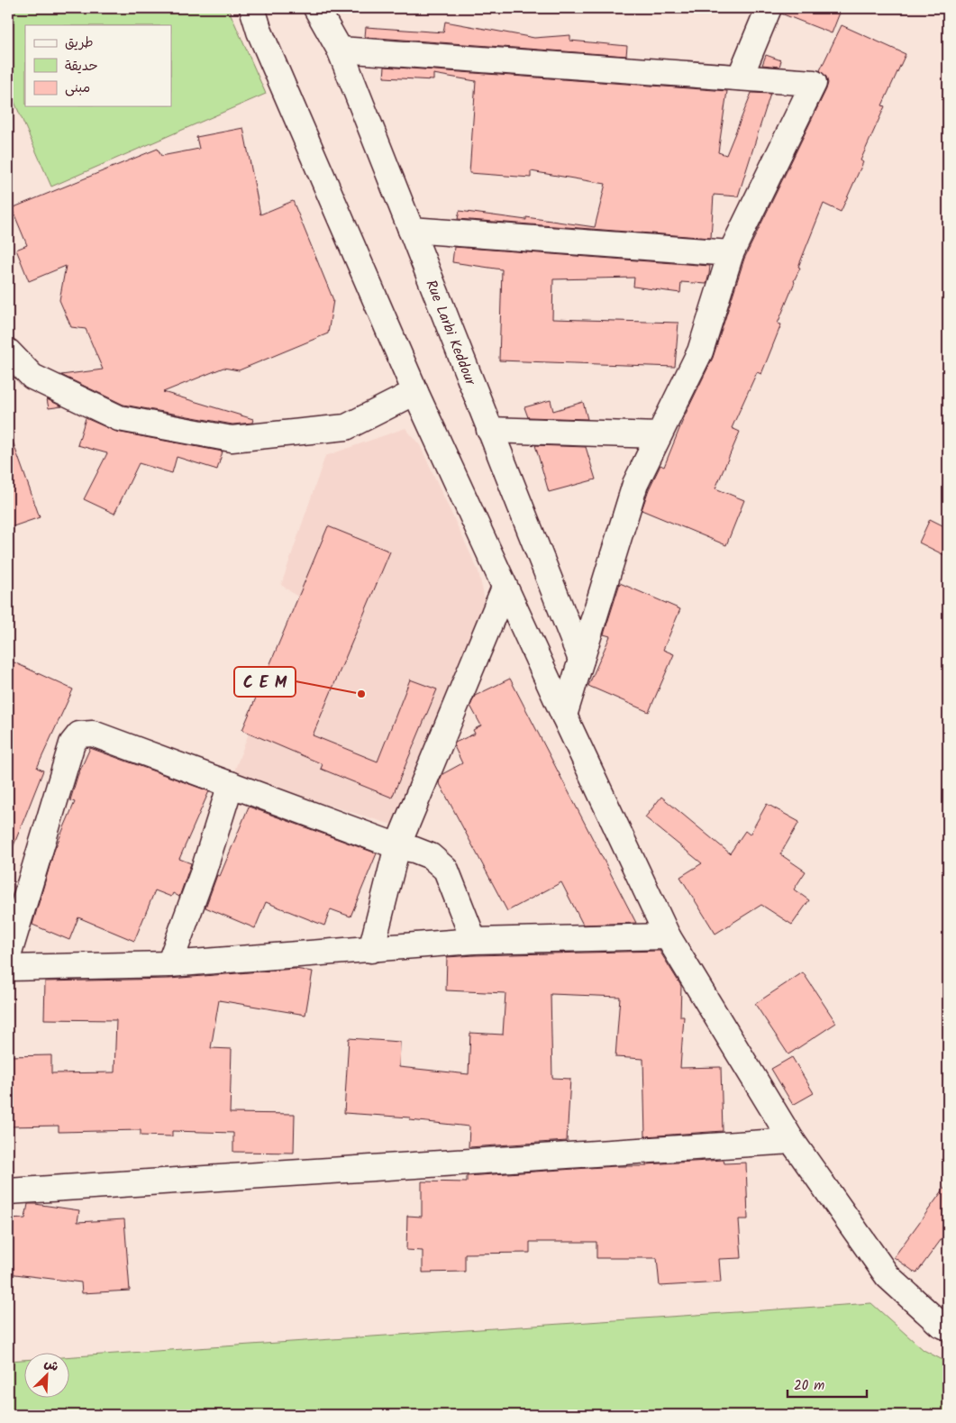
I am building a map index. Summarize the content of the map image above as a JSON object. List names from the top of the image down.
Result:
{
  "streets": {
    "street": ["Rue Larbi Keddour"]
  },
  "places": ["C E M"],
  "legend": ["طريق", "حديقة", "مبنى"],
  "scale_bar": "20 m",
  "north": "top right"
}
